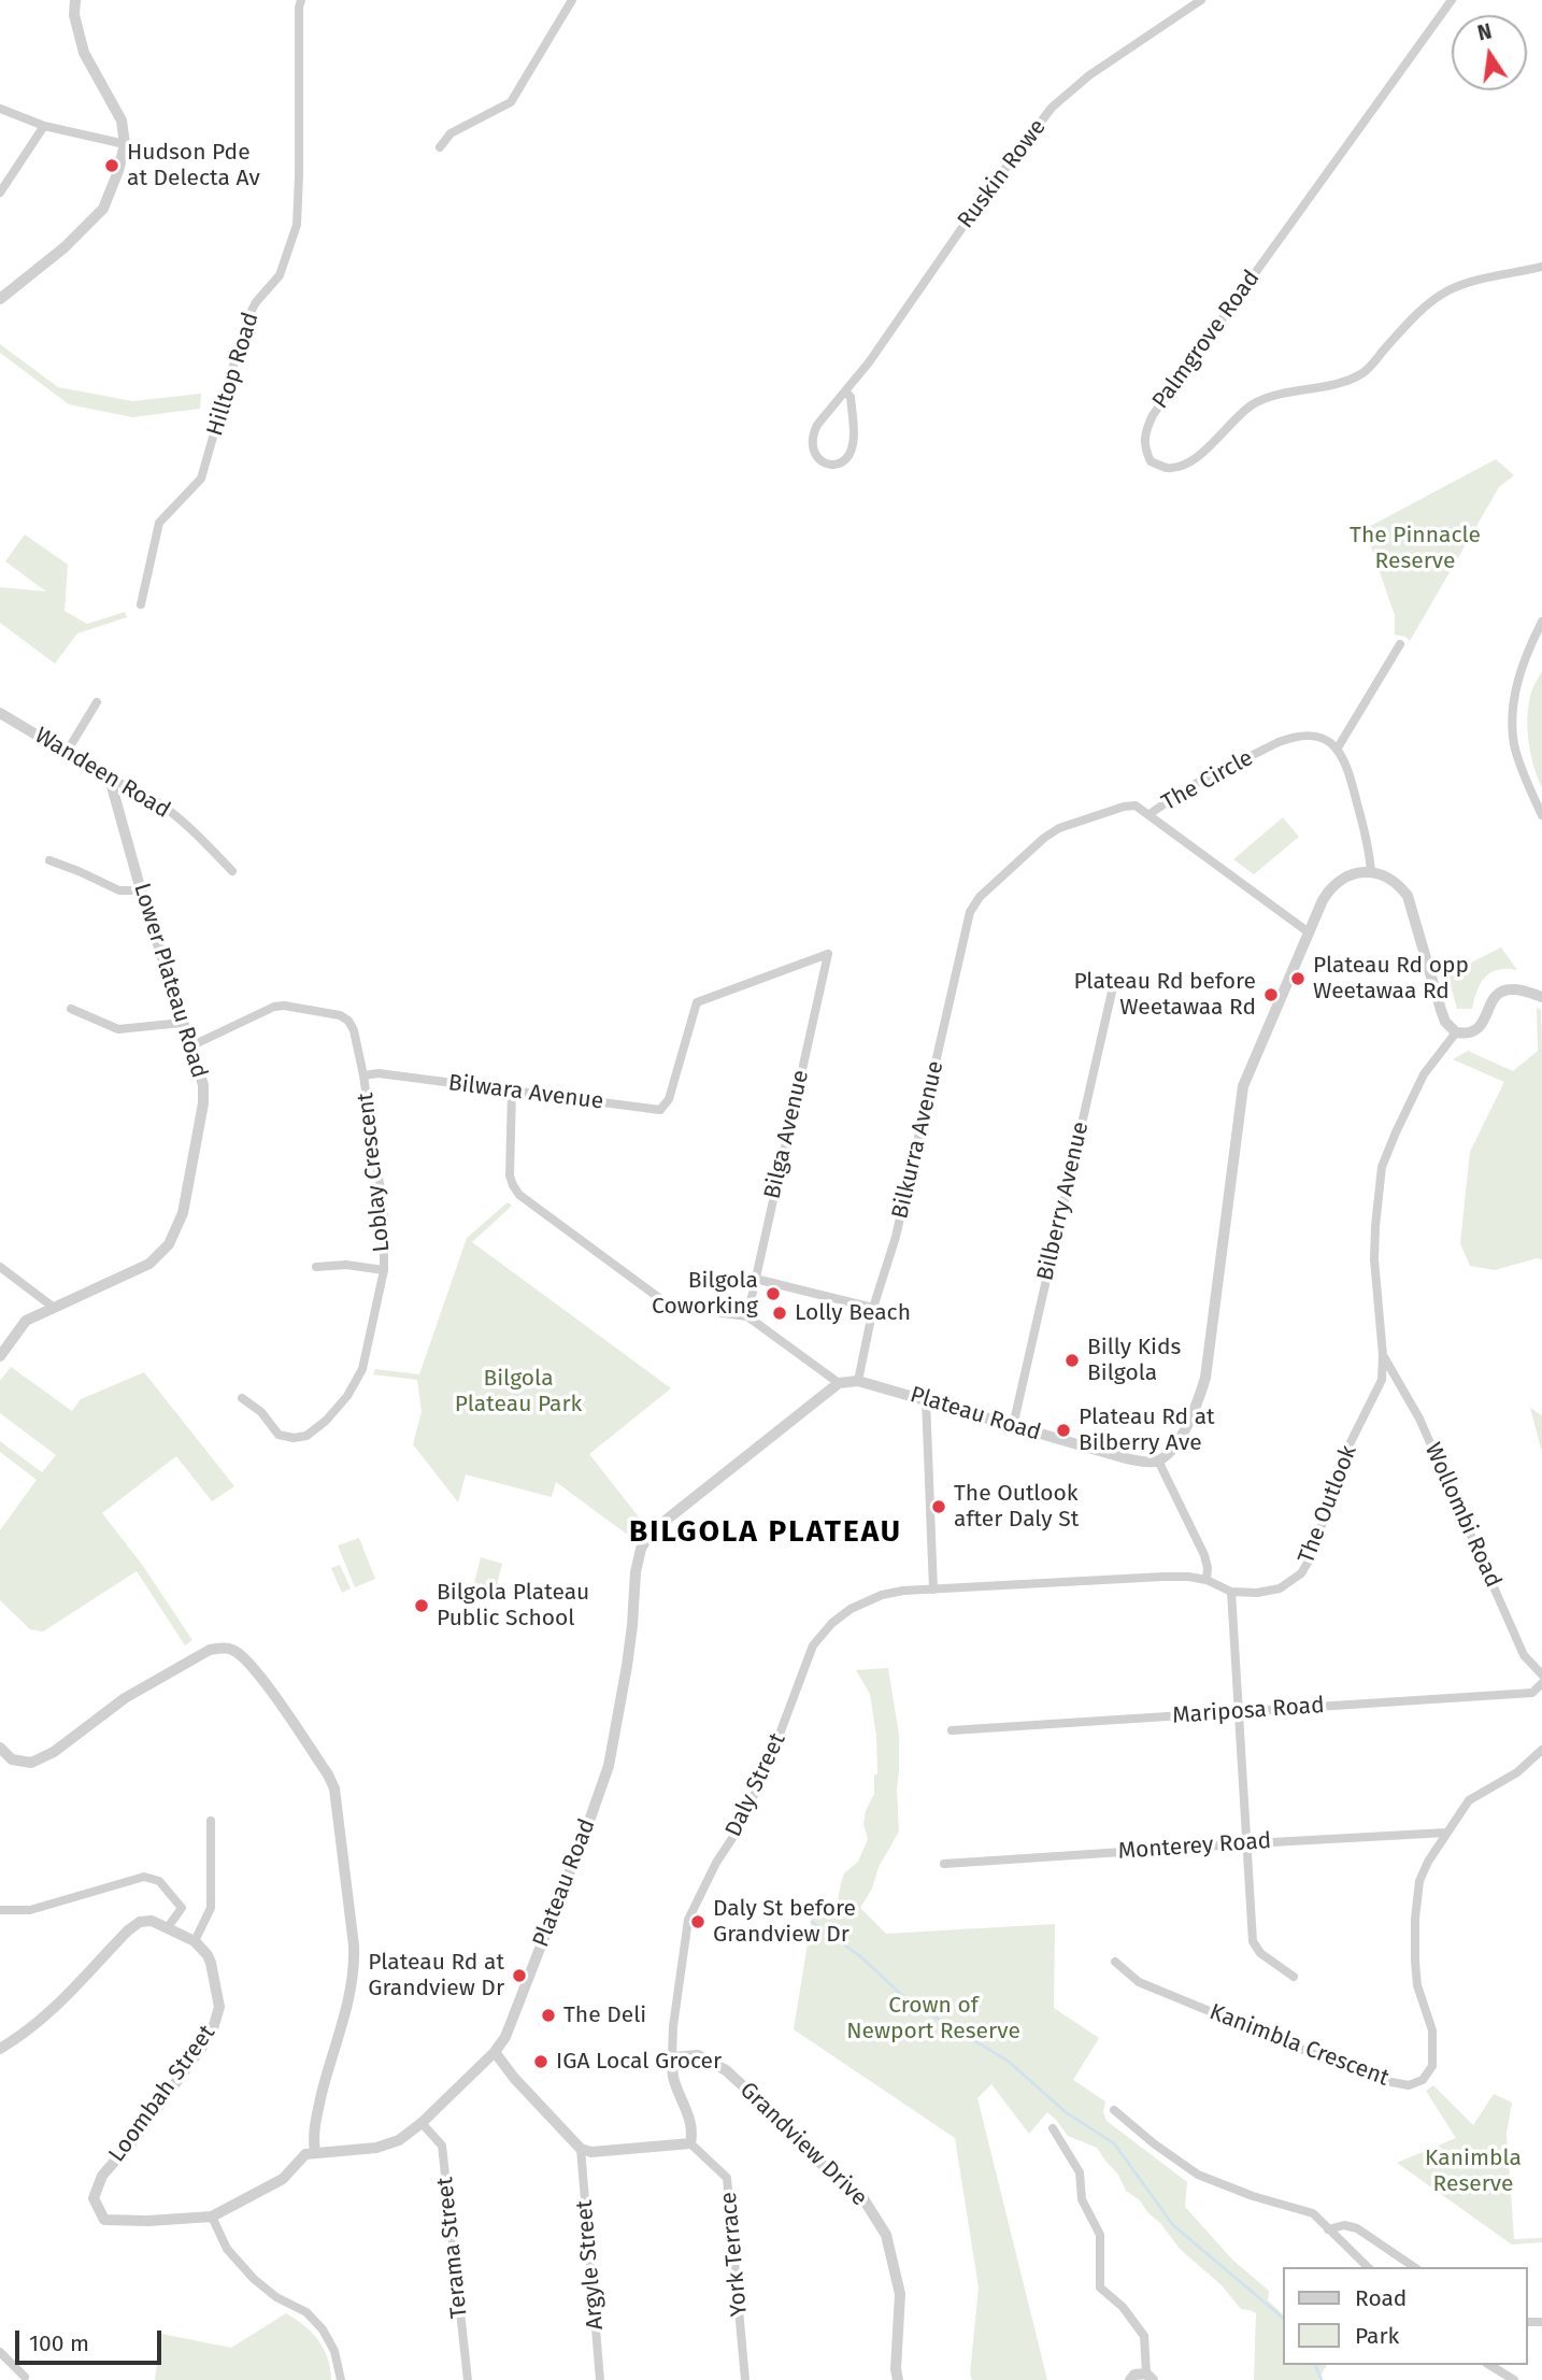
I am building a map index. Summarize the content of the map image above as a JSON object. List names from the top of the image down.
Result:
{
  "streets": {
    "street": [
      "Ruskin Rowe",
      "Palmgrove Road",
      "Hilltop Road",
      "Wandeen Road",
      "The Circle",
      "Lower Plateau Road",
      "Bilwara Avenue",
      "Bilga Avenue",
      "Bilkurra Avenue",
      "Loblay Crescent",
      "Bilberry Avenue",
      "Plateau Road",
      "The Outlook",
      "Wollombi Road",
      "Mariposa Road",
      "Daly Street",
      "Monterey Road",
      "Kanimbla Crescent",
      "Loombah Street",
      "Grandview Drive",
      "Terama Street",
      "York Terrace",
      "Argyle Street"
    ]
  },
  "crossings": [
    ["Wandeen Road", "Lower Plateau Road"],
    ["The Circle", "Bilkurra Avenue"],
    ["Bilwara Avenue", "Bilga Avenue"],
    ["Bilwara Avenue", "Loblay Crescent"],
    ["Bilkurra Avenue", "Plateau Road"],
    ["Bilberry Avenue", "Plateau Road"],
    ["Plateau Road", "Loombah Street"],
    ["Plateau Road", "Terama Street"],
    ["The Outlook", "Wollombi Road"],
    ["The Outlook", "Daly Street"],
    ["Daly Street", "Grandview Drive"],
    ["Monterey Road", "Kanimbla Crescent"]
  ],
  "districts": ["BILGOLA PLATEAU"],
  "parks": [
    "The Pinnacle Reserve",
    "Bilgola Plateau Park",
    "Crown of Newport Reserve",
    "Kanimbla Reserve"
  ],
  "places": [
    "Hudson Pde at Delecta Av",
    "Plateau Rd opp Weetawaa Rd",
    "Plateau Rd before Weetawaa Rd",
    "Bilgola Coworking",
    "Lolly Beach",
    "Billy Kids Bilgola",
    "Plateau Rd at Bilberry Ave",
    "The Outlook after Daly St",
    "Bilgola Plateau Public School",
    "Daly St before Grandview Dr",
    "Plateau Rd at Grandview Dr",
    "The Deli",
    "IGA Local Grocer"
  ],
  "legend": ["Road", "Park"],
  "scale_bar": "100 m",
  "north": "top"
}
